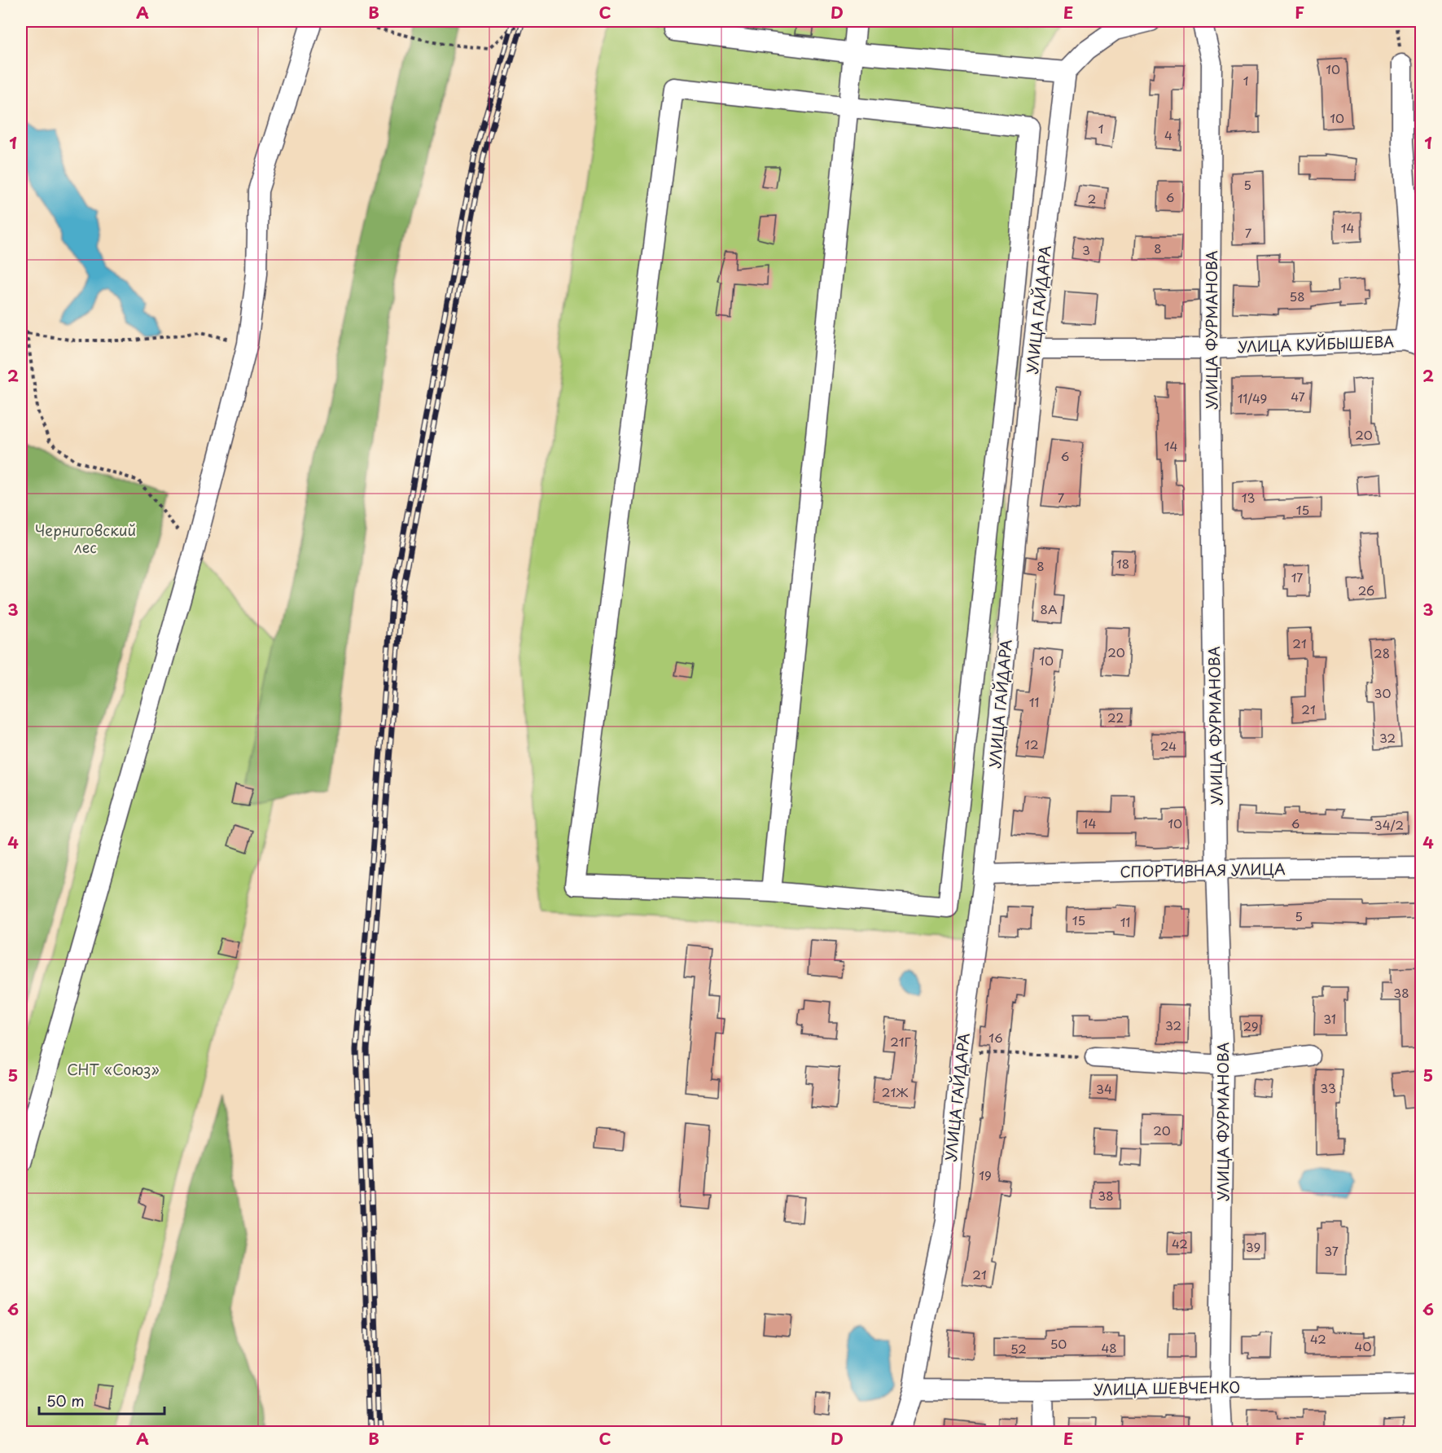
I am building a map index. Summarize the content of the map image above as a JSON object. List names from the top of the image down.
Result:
{
  "streets": {
    "street": [
      "УЛИЦА ГАЙДАРА",
      "УЛИЦА ФУРМАНОВА",
      "УЛИЦА КУЙБЫШЕВА",
      "СПОРТИВНАЯ УЛИЦА",
      "УЛИЦА ШЕВЧЕНКО"
    ]
  },
  "crossings": [
    ["УЛИЦА ГАЙДАРА", "УЛИЦА КУЙБЫШЕВА"],
    ["УЛИЦА ГАЙДАРА", "СПОРТИВНАЯ УЛИЦА"],
    ["УЛИЦА ГАЙДАРА", "УЛИЦА ШЕВЧЕНКО"],
    ["УЛИЦА ФУРМАНОВА", "УЛИЦА КУЙБЫШЕВА"],
    ["УЛИЦА ФУРМАНОВА", "СПОРТИВНАЯ УЛИЦА"],
    ["УЛИЦА ФУРМАНОВА", "УЛИЦА ШЕВЧЕНКО"]
  ],
  "parks": ["Черниговский лес", "СНТ «Союз»"],
  "house_numbers": [
    "10",
    "1",
    "10",
    "1",
    "4",
    "5",
    "6",
    "2",
    "14",
    "7",
    "8",
    "3",
    "58",
    "47",
    "11/49",
    "20",
    "14",
    "6",
    "7",
    "13",
    "15",
    "18",
    "8",
    "17",
    "26",
    "8А",
    "21",
    "20",
    "28",
    "10",
    "30",
    "11",
    "21",
    "22",
    "32",
    "12",
    "24",
    "14",
    "10",
    "6",
    "34/2",
    "5",
    "15",
    "11",
    "38",
    "31",
    "32",
    "29",
    "16",
    "21Г",
    "33",
    "34",
    "21Ж",
    "20",
    "19",
    "38",
    "42",
    "39",
    "37",
    "21",
    "42",
    "50",
    "40",
    "48",
    "52"
  ],
  "scale_bar": "50 m",
  "grid": {
    "columns": [
      "A",
      "B",
      "C",
      "D",
      "E",
      "F"
    ],
    "rows": [
      "1",
      "2",
      "3",
      "4",
      "5",
      "6"
    ]
  }
}
